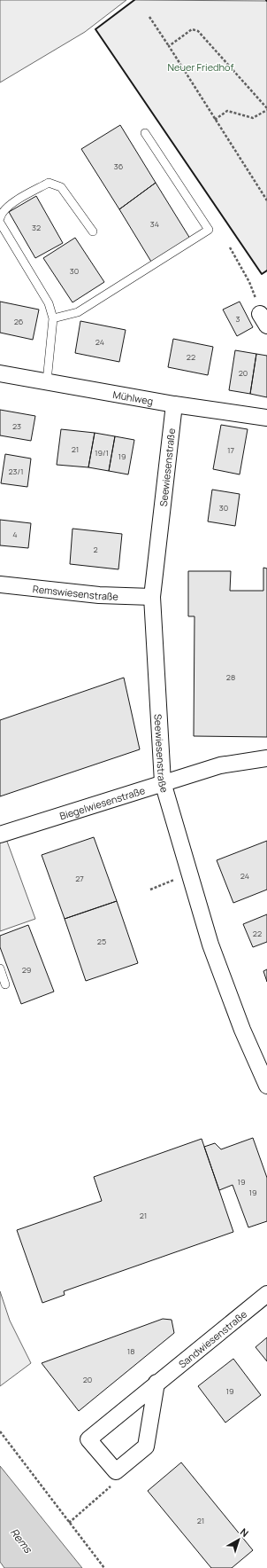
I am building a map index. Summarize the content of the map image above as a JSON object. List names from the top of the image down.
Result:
{
  "streets": {
    "street": [
      "Mühlweg",
      "Seewiesenstraße",
      "Remswiesenstraße",
      "Biegelwiesenstraße",
      "Sandwiesenstraße"
    ]
  },
  "crossings": [
    ["Mühlweg", "Seewiesenstraße"],
    ["Seewiesenstraße", "Remswiesenstraße"],
    ["Seewiesenstraße", "Biegelwiesenstraße"]
  ],
  "water": ["Rems"],
  "parks": ["Neuer Friedhof"],
  "house_numbers": [
    "36",
    "34",
    "32",
    "30",
    "3",
    "26",
    "24",
    "22",
    "20",
    "23",
    "21",
    "17",
    "19/1",
    "19",
    "23/1",
    "30",
    "4",
    "2",
    "28",
    "24",
    "27",
    "22",
    "25",
    "29",
    "19",
    "19",
    "21",
    "18",
    "20",
    "19",
    "21"
  ],
  "north": "top right"
}
